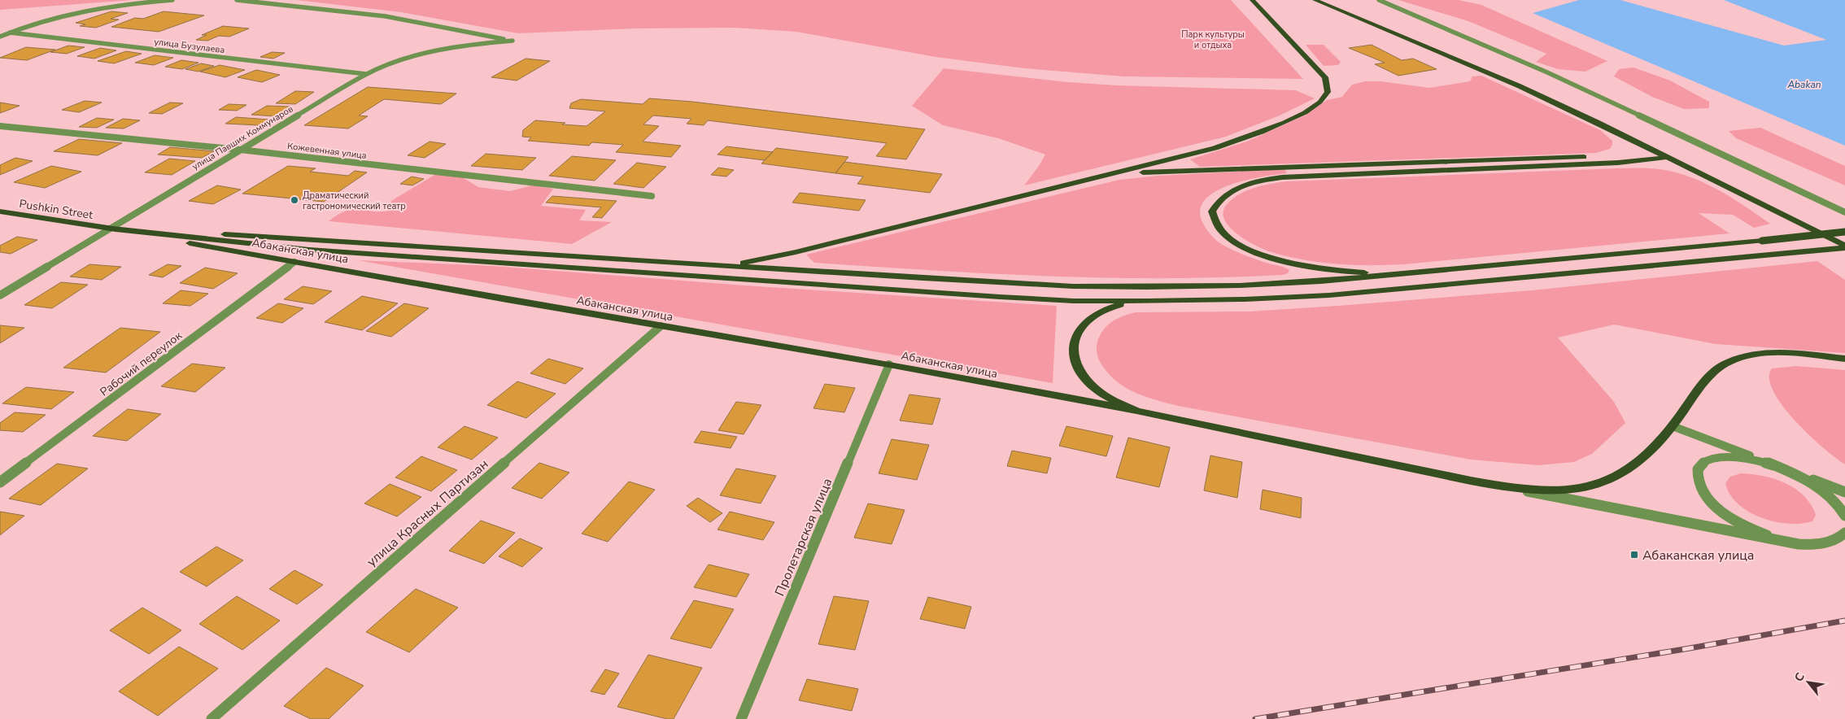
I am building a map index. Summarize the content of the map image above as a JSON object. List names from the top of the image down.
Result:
{
  "streets": {
    "main road": ["Pushkin Street", "Абаканская улица"],
    "street": [
      "улица Бузулаева",
      "улица Павших Коммунаров",
      "Кожевенная улица",
      "Рабочий переулок",
      "улица Красных Партизан",
      "Пролетарская улица"
    ]
  },
  "crossings": [
    ["улица Бузулаева", "улица Павших Коммунаров"],
    ["улица Павших Коммунаров", "Кожевенная улица"],
    ["улица Павших Коммунаров", "Pushkin Street"],
    ["улица Павших Коммунаров", "Абаканская улица"],
    ["Pushkin Street", "Абаканская улица"],
    ["Абаканская улица", "Рабочий переулок"],
    ["Абаканская улица", "улица Красных Партизан"],
    ["Абаканская улица", "Пролетарская улица"]
  ],
  "water": ["Abakan"],
  "parks": ["Парк культуры и отдыха"],
  "places": {
    "other": ["Драматический гастрономический театр"],
    "transit": ["Абаканская улица"]
  },
  "north": "top left"
}
